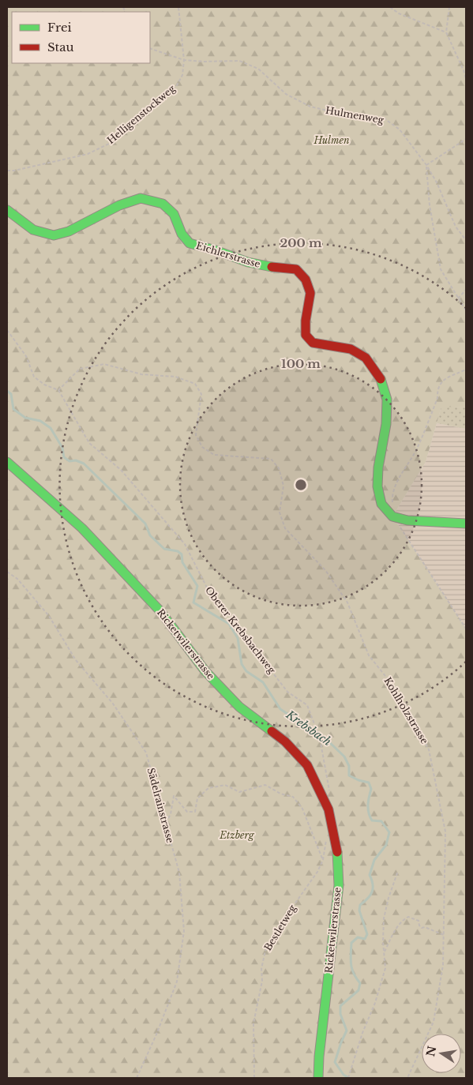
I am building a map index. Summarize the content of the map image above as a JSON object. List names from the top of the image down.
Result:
{
  "streets": {
    "street": ["Eichlerstrasse", "Ricketwilerstrasse"],
    "path": [
      "Helligenstockweg",
      "Hulmenweg",
      "Oberer Krebsbachweg",
      "Kohlholzstrasse",
      "Sädelrainstrasse",
      "Bestletweg"
    ]
  },
  "crossings": [
    ["Helligenstockweg", "Hulmenweg"],
    ["Oberer Krebsbachweg", "Kohlholzstrasse"]
  ],
  "water": ["Krebsbach"],
  "parks": ["Hulmen", "Etzberg"],
  "legend": ["Frei", "Stau"],
  "north": "left",
  "rings": ["200 m", "100 m"]
}
